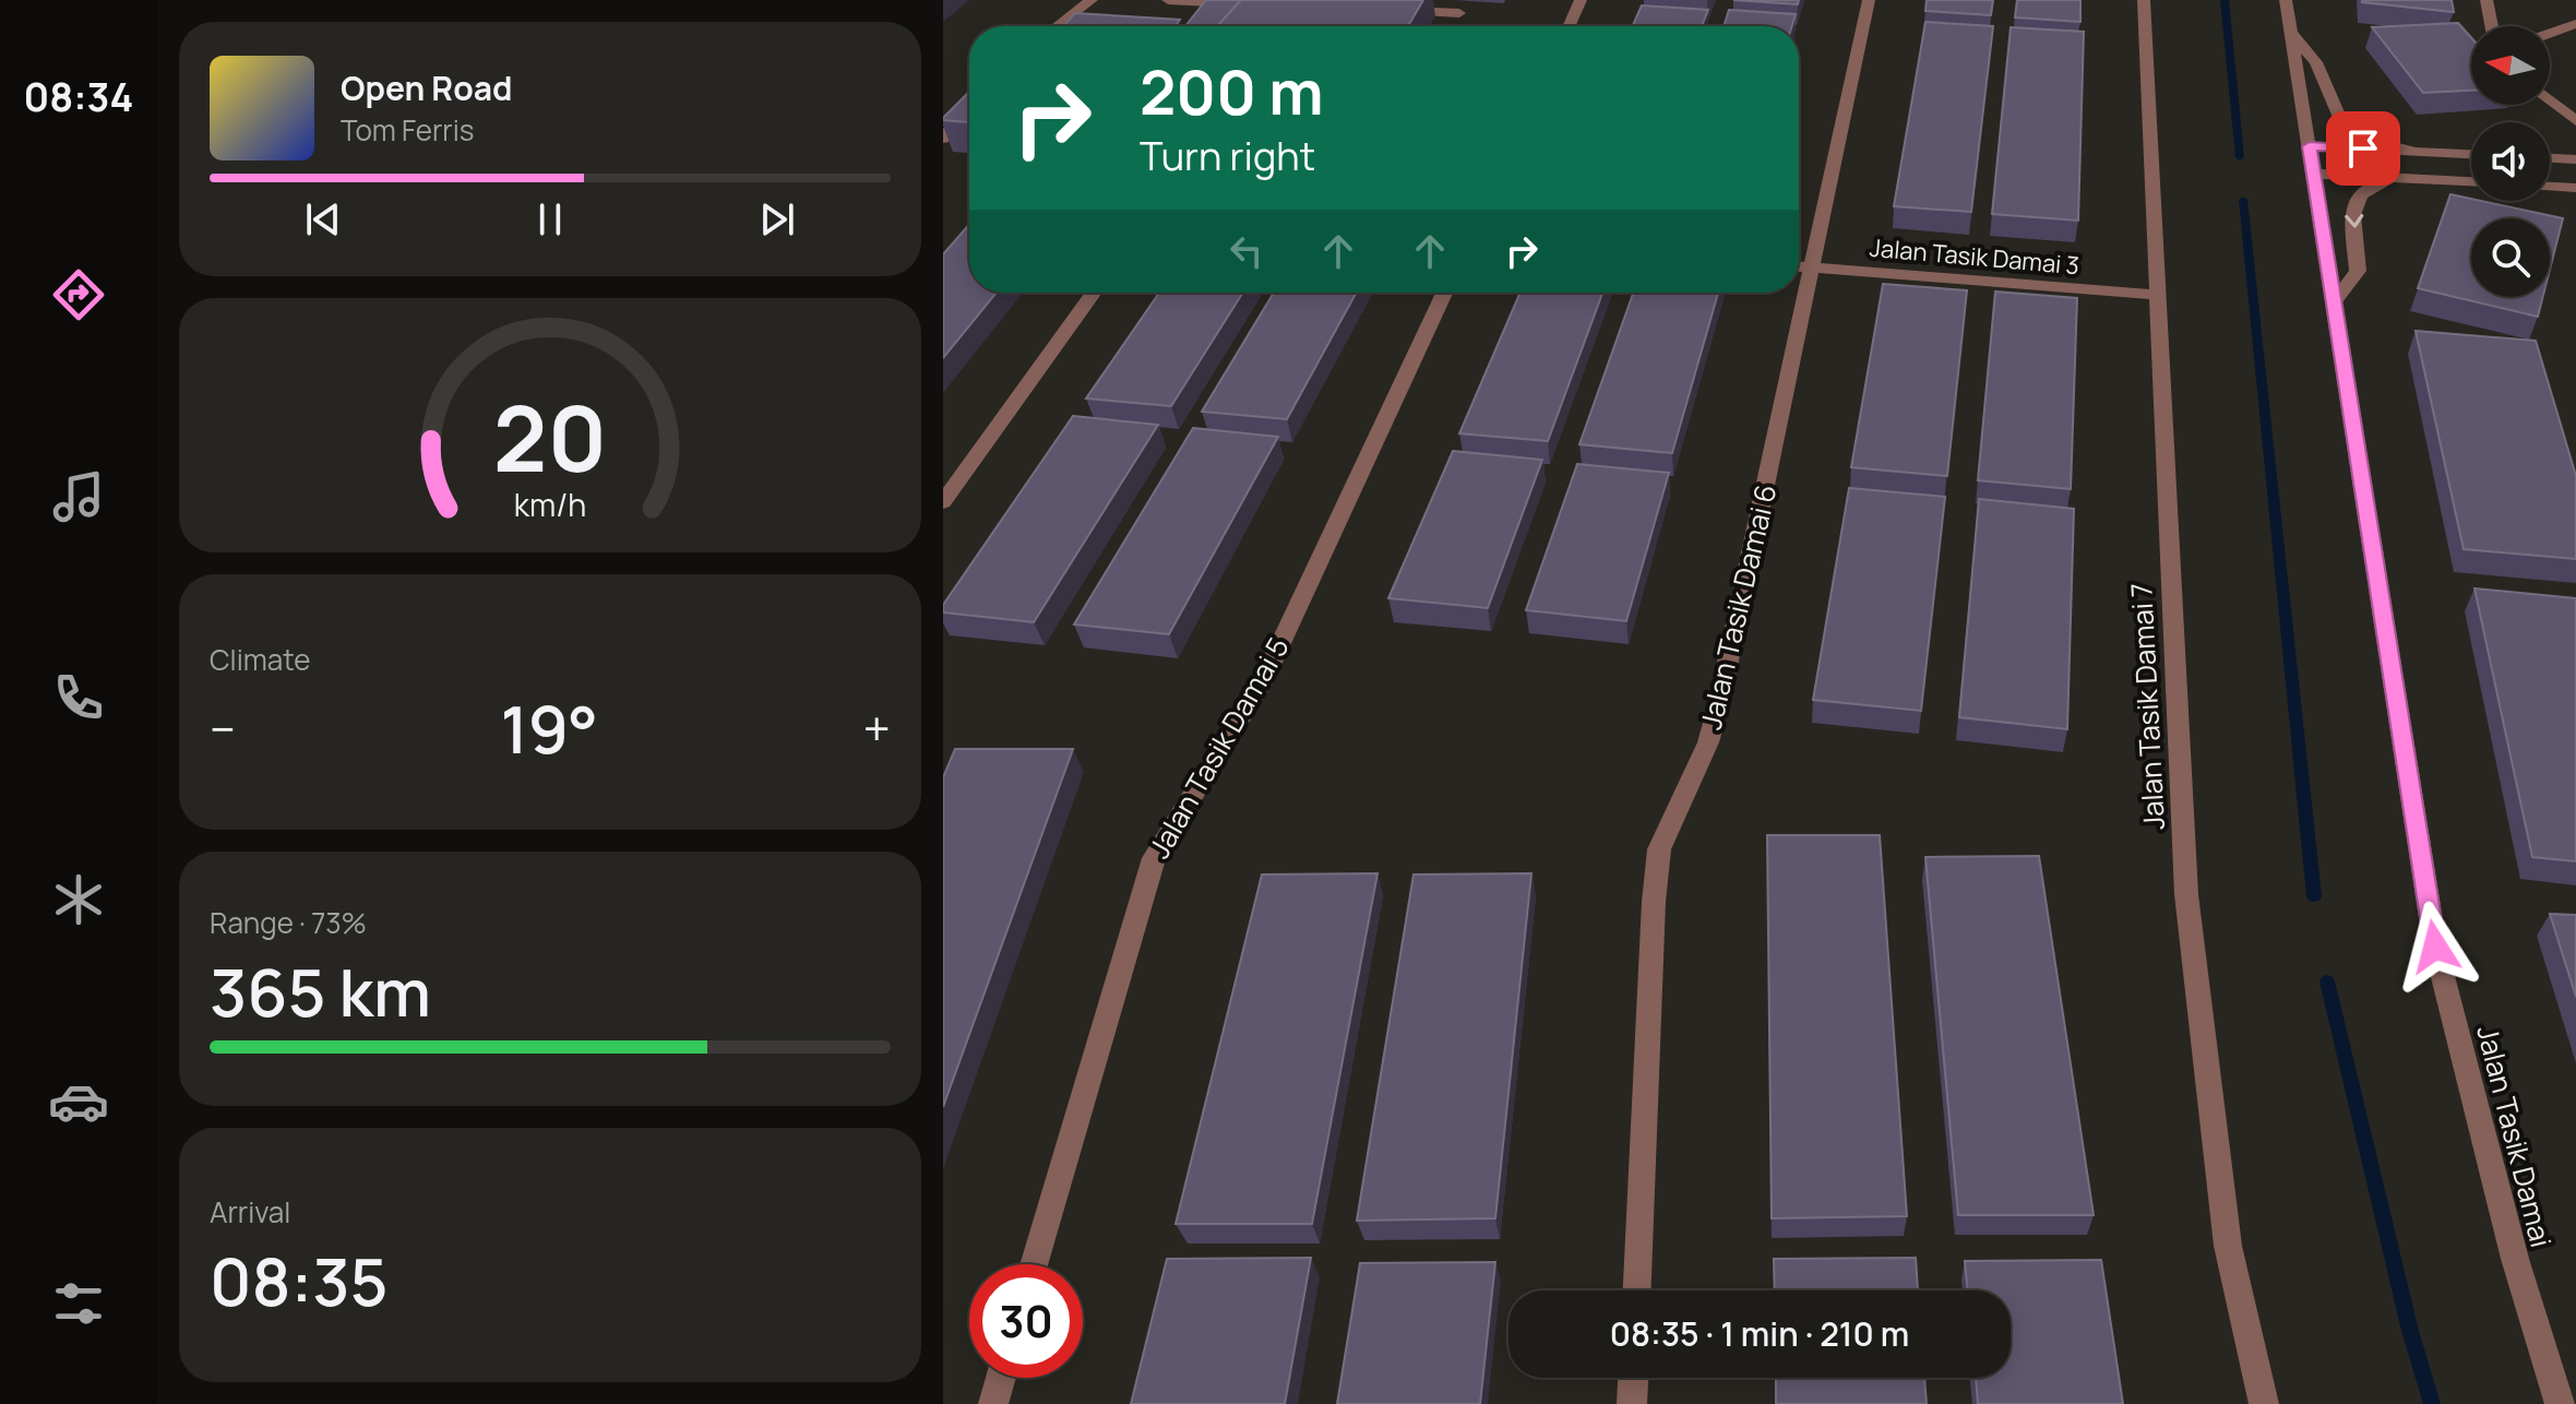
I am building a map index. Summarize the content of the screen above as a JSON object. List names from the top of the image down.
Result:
{
  "streets": {
    "street": [
      "Jalan Tasik Damai 3",
      "Jalan Tasik Damai 6",
      "Jalan Tasik Damai 7",
      "Jalan Tasik Damai 5",
      "Jalan Tasik Damai"
    ]
  },
  "crossings": [
    ["Jalan Tasik Damai 3", "Jalan Tasik Damai 6"],
    ["Jalan Tasik Damai 3", "Jalan Tasik Damai 7"]
  ],
  "north": "left",
  "page": {
    "tabs": "08:34",
    "turn": ["200 m", "Turn right"],
    "song": ["Open Road", "Tom Ferris"],
    "tile": [
      "Climate",
      ["Range · 73%", "365 km"],
      ["Arrival", "08:35"]
    ],
    "heat": ["−", "19°", "+"],
    "limit": "30",
    "trip": "08:35 · 1 min · 210 m",
    "gauge": ["20", "km/h"]
  }
}
